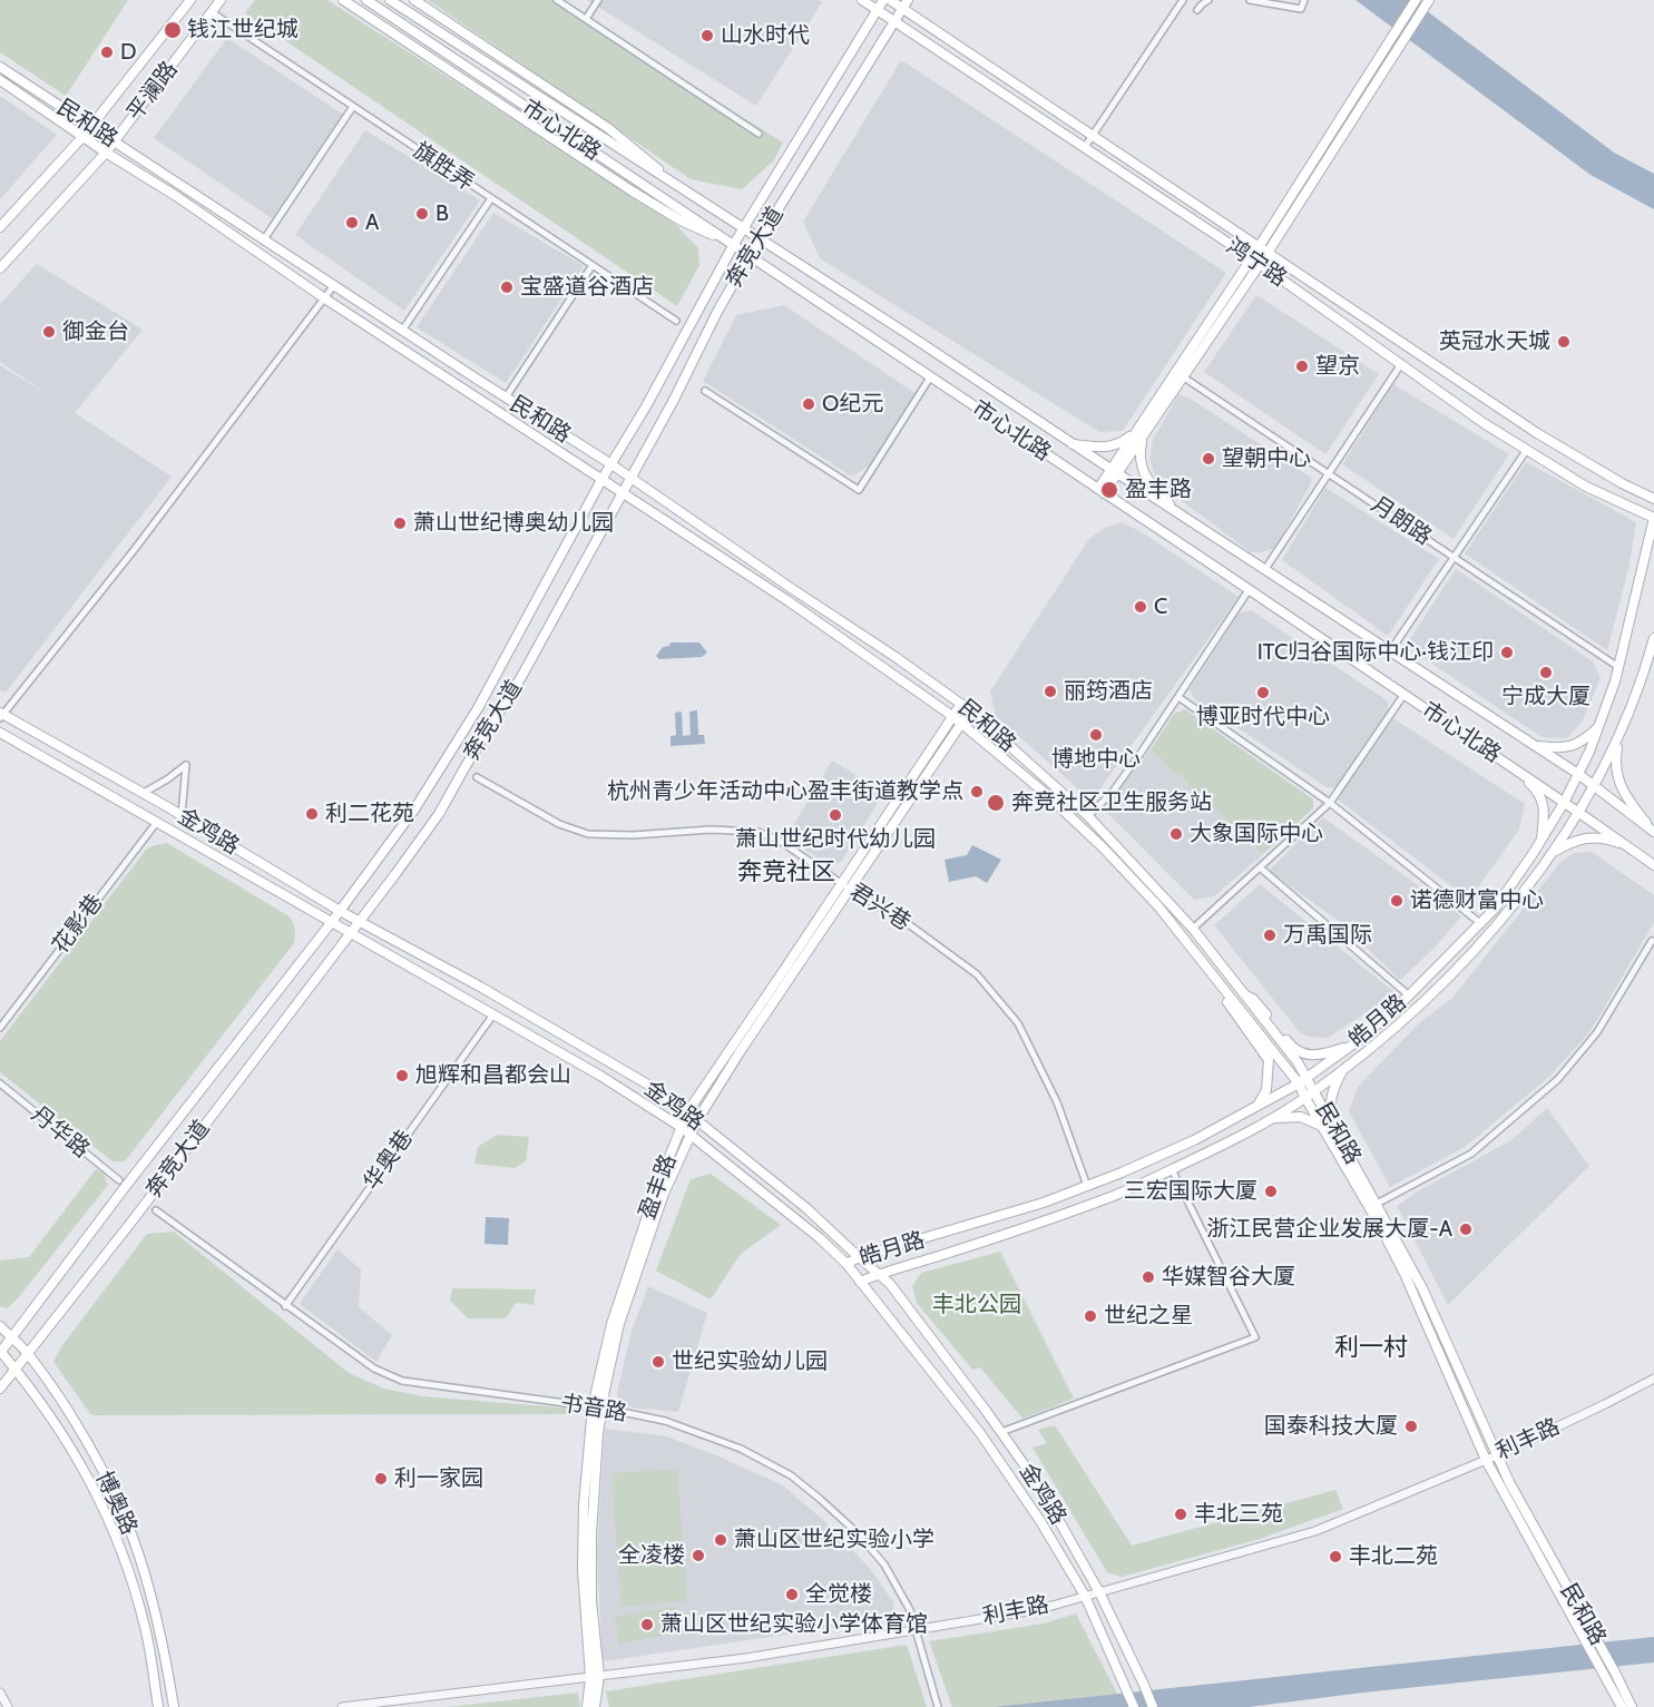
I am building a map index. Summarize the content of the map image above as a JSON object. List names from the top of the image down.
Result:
{
  "streets": {
    "main road": [
      "平澜路",
      "民和路",
      "市心北路",
      "奔竞大道",
      "鸿宁路",
      "金鸡路",
      "皓月路",
      "盈丰路",
      "博奥路"
    ],
    "street": [
      "旗胜弄",
      "月朗路",
      "君兴巷",
      "花影巷",
      "丹华路",
      "华奥巷",
      "书音路",
      "利丰路"
    ]
  },
  "crossings": [
    ["平澜路", "民和路"],
    ["平澜路", "旗胜弄"],
    ["民和路", "奔竞大道"],
    ["民和路", "皓月路"],
    ["民和路", "盈丰路"],
    ["民和路", "利丰路"],
    ["市心北路", "奔竞大道"],
    ["市心北路", "皓月路"],
    ["奔竞大道", "鸿宁路"],
    ["奔竞大道", "金鸡路"],
    ["奔竞大道", "博奥路"],
    ["鸿宁路", "皓月路"],
    ["月朗路", "皓月路"],
    ["金鸡路", "花影巷"],
    ["金鸡路", "皓月路"],
    ["金鸡路", "华奥巷"],
    ["金鸡路", "盈丰路"],
    ["金鸡路", "利丰路"],
    ["君兴巷", "皓月路"],
    ["君兴巷", "盈丰路"],
    ["华奥巷", "书音路"],
    ["盈丰路", "书音路"],
    ["盈丰路", "利丰路"],
    ["书音路", "利丰路"]
  ],
  "districts": ["奔竞社区", "利一村"],
  "parks": ["丰北公园"],
  "places": [
    "钱江世纪城",
    "山水时代",
    "D",
    "B",
    "A",
    "宝盛道谷酒店",
    "御金台",
    "英冠水天城",
    "望京",
    "O纪元",
    "望朝中心",
    "盈丰路",
    "萧山世纪博奥幼儿园",
    "C",
    "ITC归谷国际中心·钱江印",
    "宁成大厦",
    "丽筠酒店",
    "博亚时代中心",
    "博地中心",
    "杭州青少年活动中心盈丰街道教学点",
    "奔竞社区卫生服务站",
    "利二花苑",
    "萧山世纪时代幼儿园",
    "大象国际中心",
    "诺德财富中心",
    "万禹国际",
    "旭辉和昌都会山",
    "三宏国际大厦",
    "浙江民营企业发展大厦-A",
    "华媒智谷大厦",
    "世纪之星",
    "世纪实验幼儿园",
    "国泰科技大厦",
    "利一家园",
    "丰北三苑",
    "萧山区世纪实验小学",
    "全凌楼",
    "丰北二苑",
    "全觉楼",
    "萧山区世纪实验小学体育馆"
  ]
}
